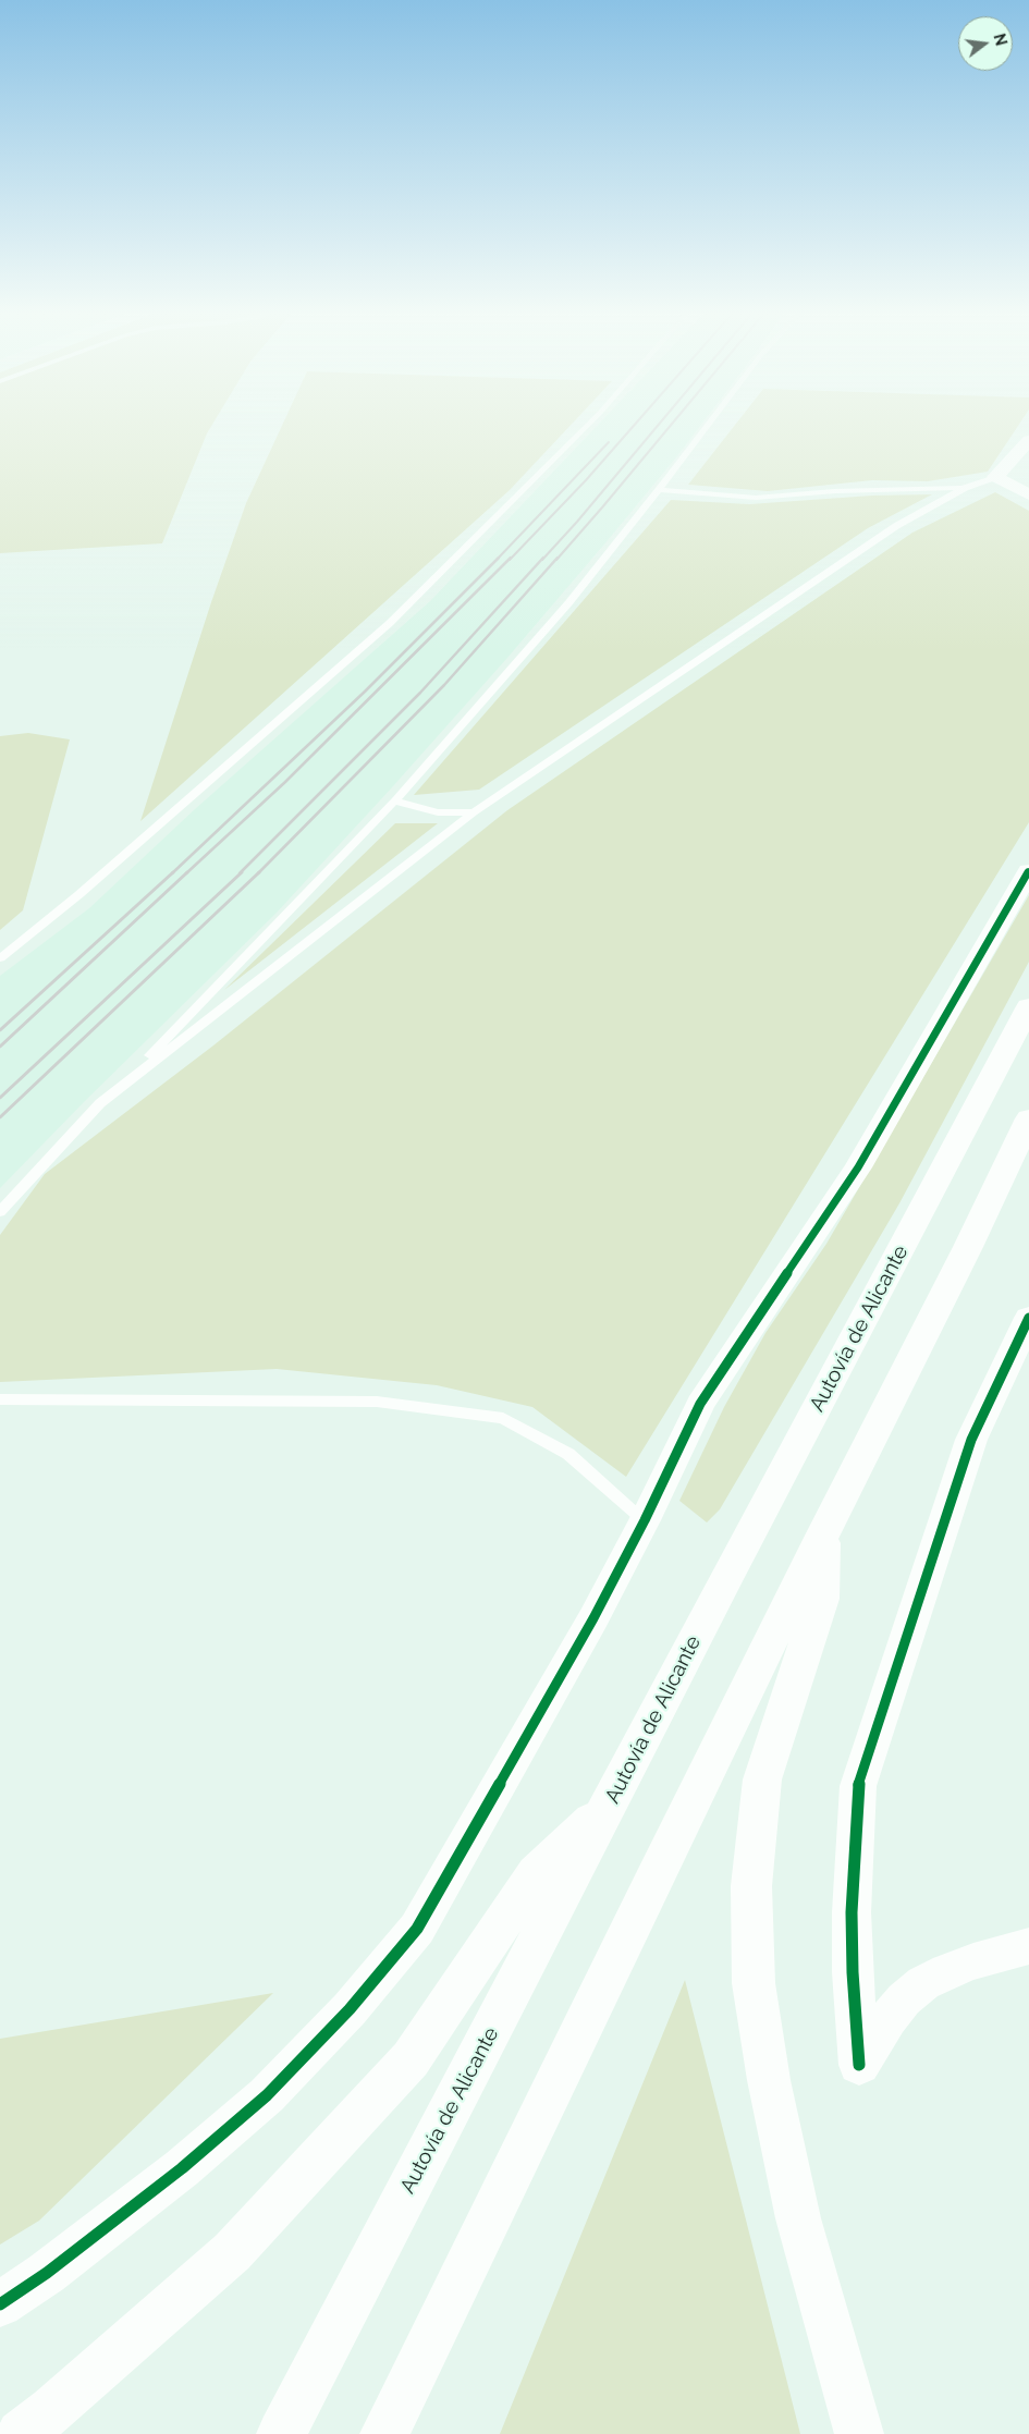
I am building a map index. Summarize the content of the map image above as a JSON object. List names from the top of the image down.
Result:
{
  "streets": {
    "highway": ["Autovía de Alicante"]
  },
  "north": "right"
}
